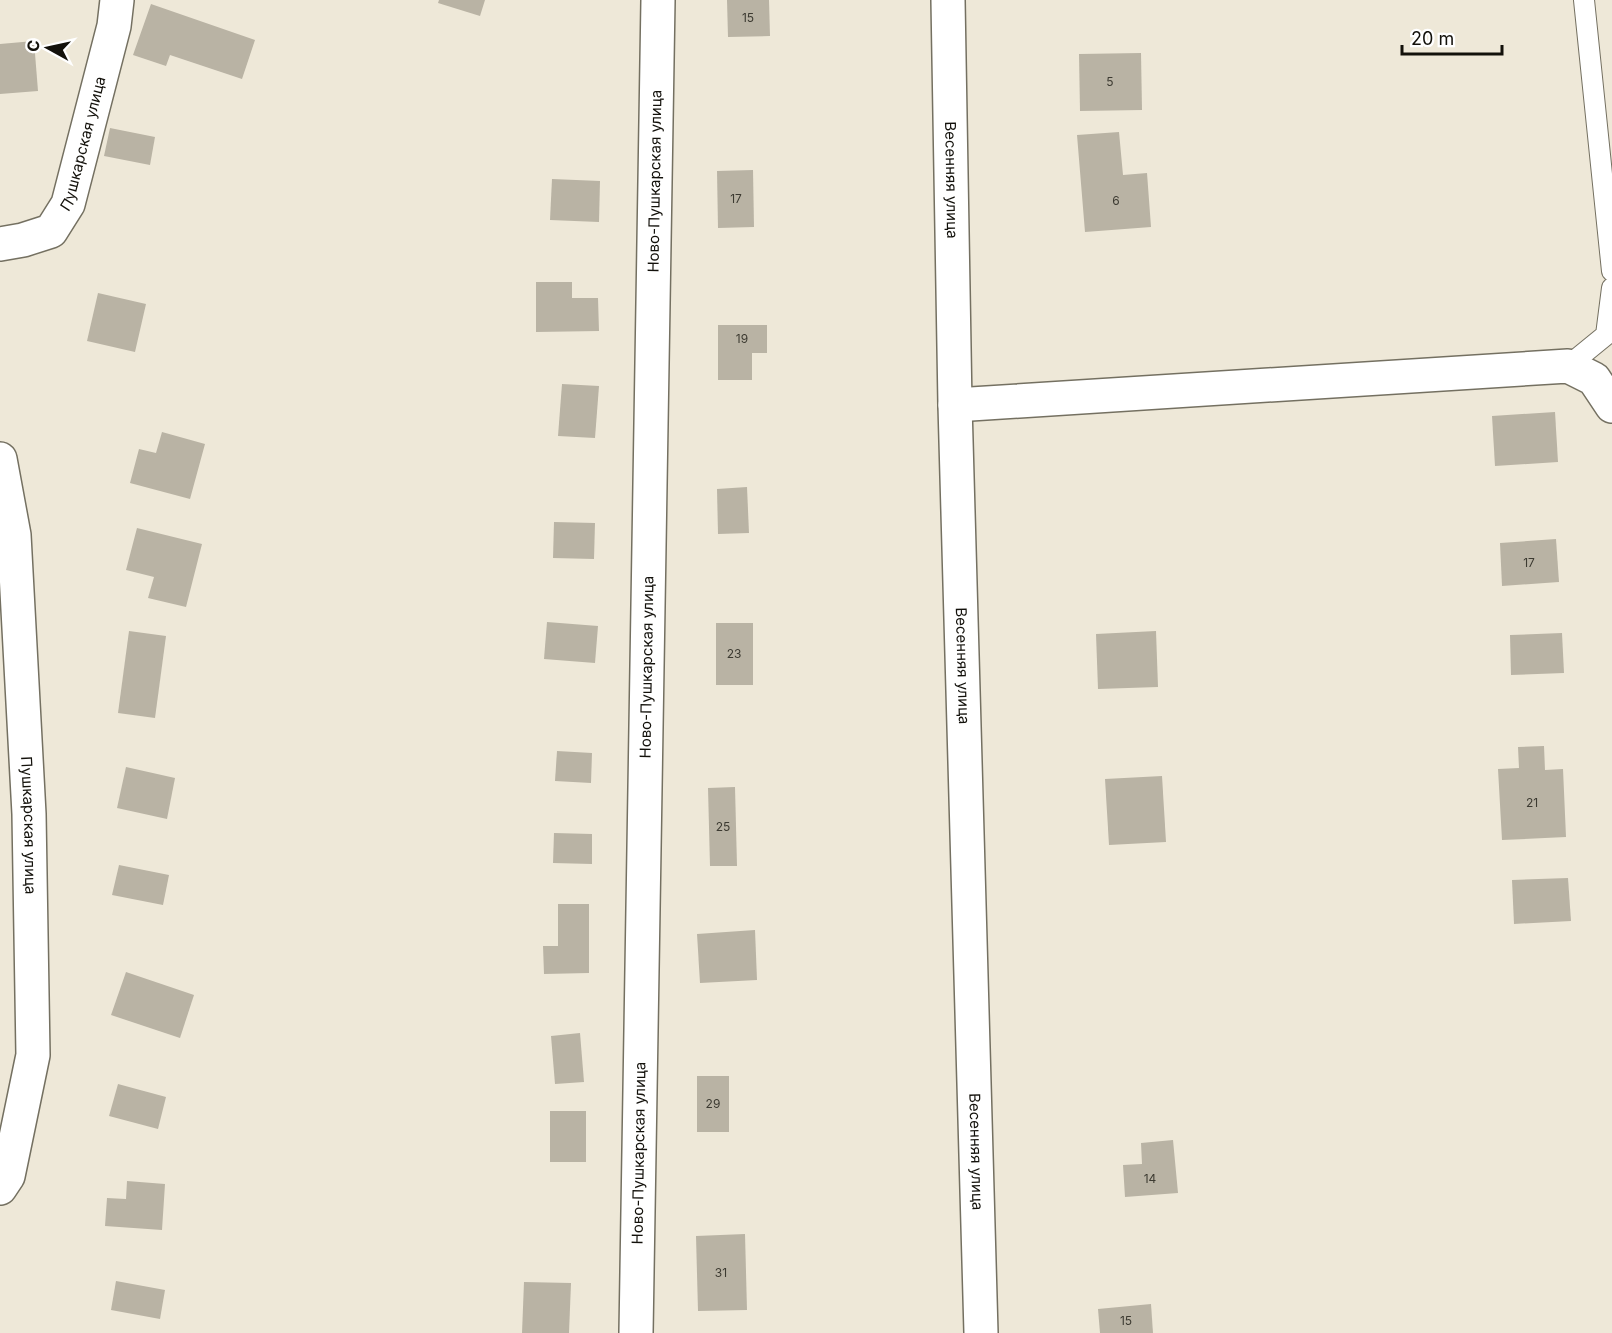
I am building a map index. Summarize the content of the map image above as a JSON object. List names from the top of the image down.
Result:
{
  "streets": {
    "street": ["Пушкарская улица", "Ново-Пушкарская улица", "Весенняя улица"]
  },
  "house_numbers": [
    "15",
    "5",
    "17",
    "6",
    "19",
    "17",
    "23",
    "21",
    "25",
    "29",
    "14",
    "31",
    "15"
  ],
  "scale_bar": "20 m",
  "north": "left"
}
